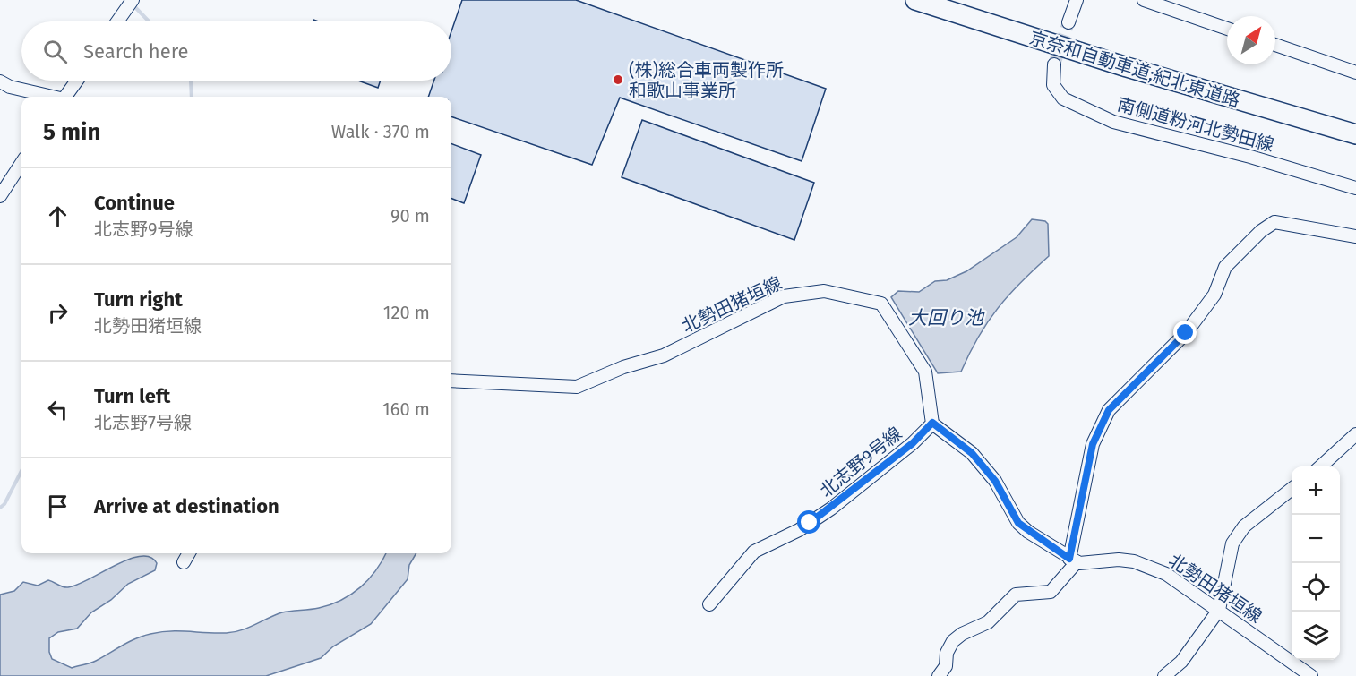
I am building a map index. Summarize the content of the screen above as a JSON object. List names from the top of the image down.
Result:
{
  "streets": {
    "highway": ["京奈和自動車道;紀北東道路"],
    "street": ["南側道粉河北勢田線", "北勢田猪垣線", "北志野9号線"]
  },
  "crossings": [
    ["北勢田猪垣線", "北志野9号線"]
  ],
  "water": ["大回り池"],
  "places": ["(株)総合車両製作所 和歌山事業所"],
  "north": "top right",
  "page": {
    "search": "Search here",
    "heading": ["5 min", "Walk · 370 m"],
    "list": [
      ["Continue", "北志野9号線", "90 m"],
      ["Turn right", "北勢田猪垣線", "120 m"],
      ["Turn left", "北志野7号線", "160 m"],
      "Arrive at destination"
    ],
    "map_buttons": ["+", "−"]
  }
}
